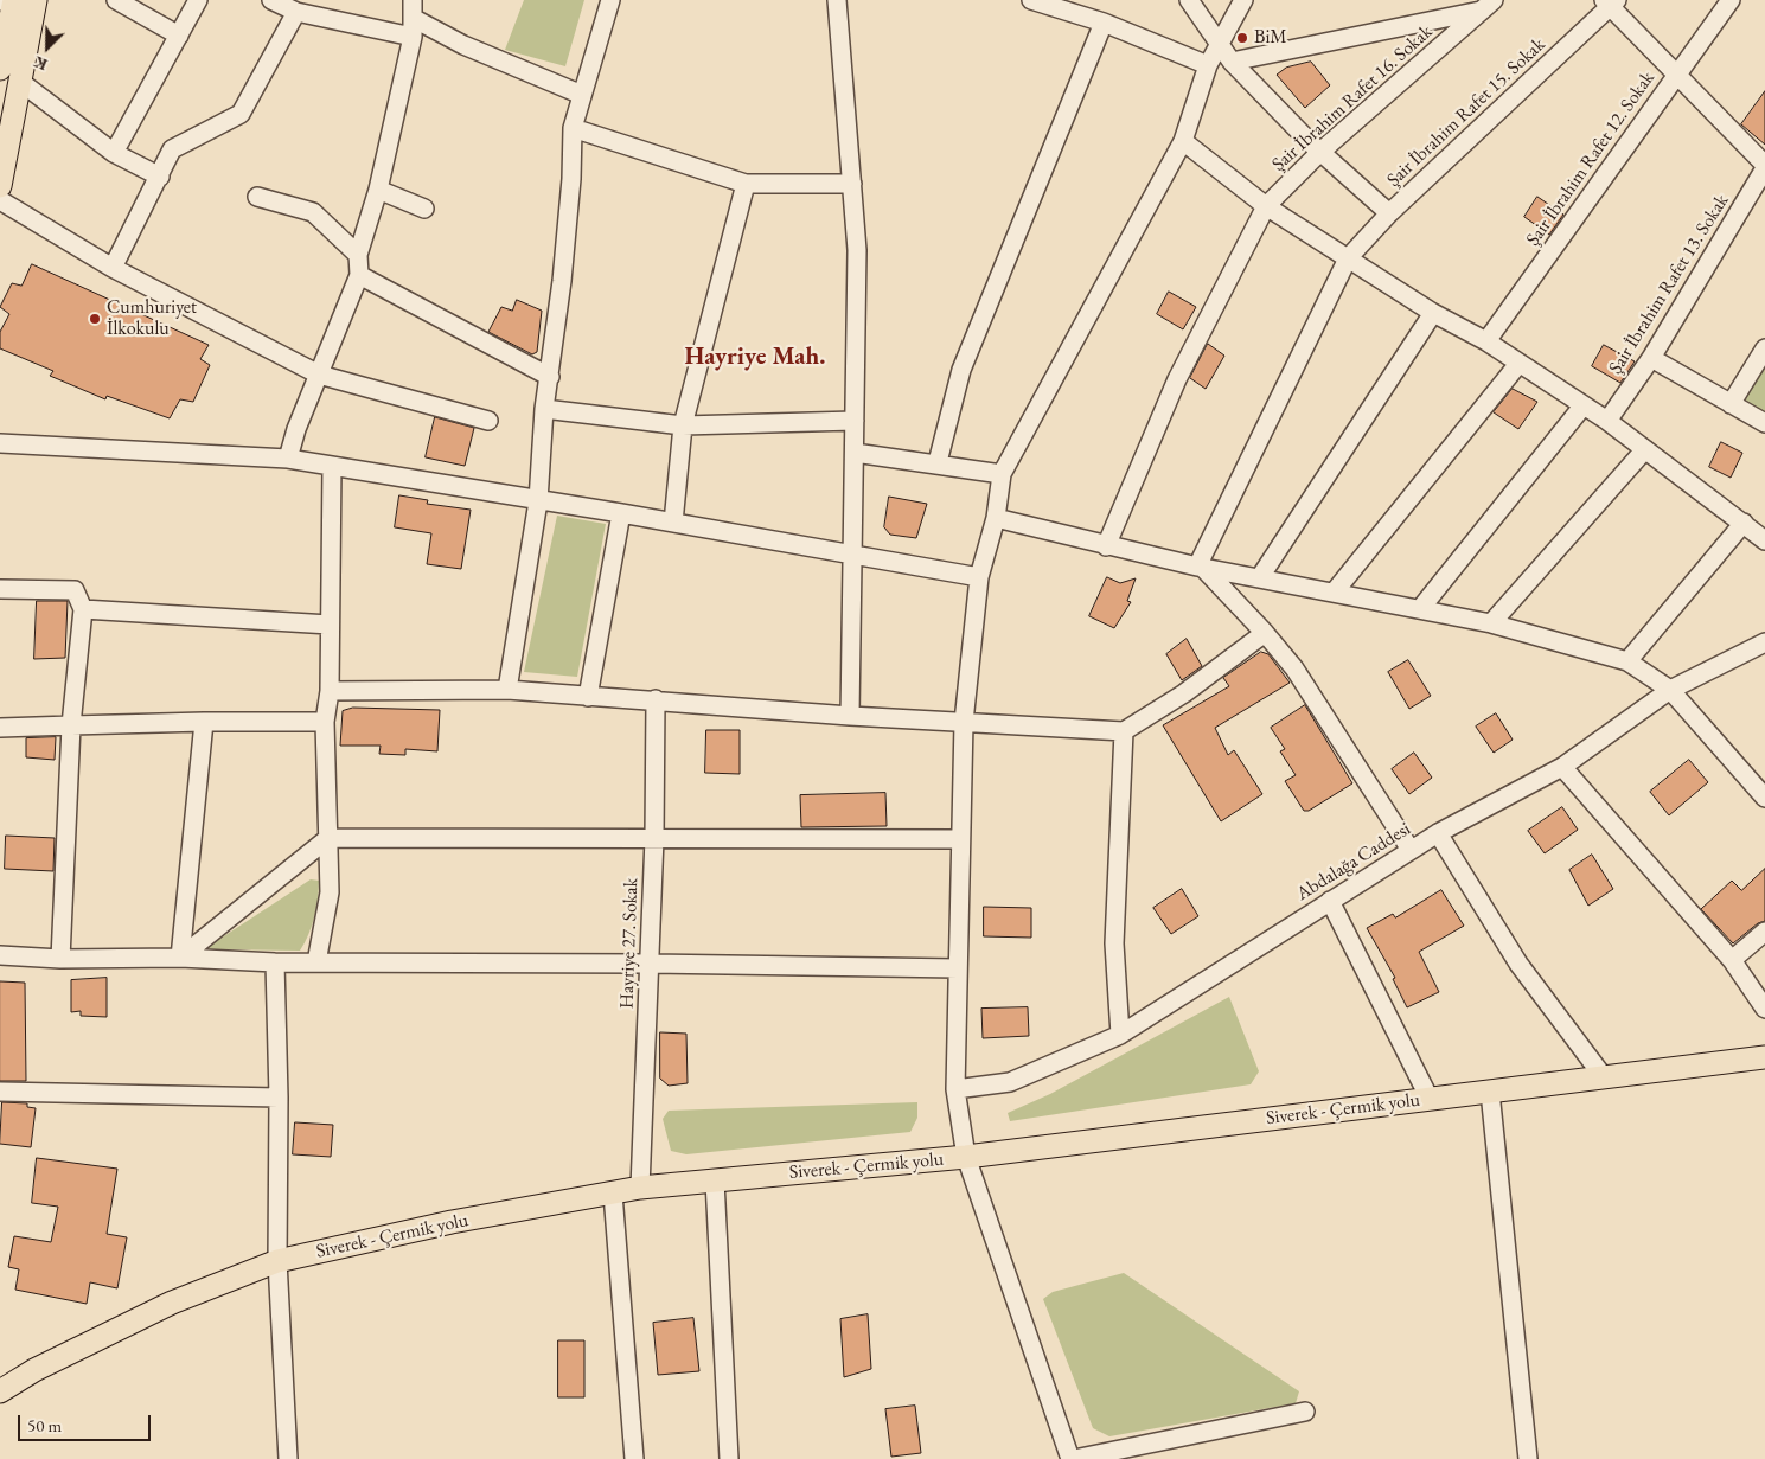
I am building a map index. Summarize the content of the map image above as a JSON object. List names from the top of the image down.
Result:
{
  "streets": {
    "main road": ["Siverek - Çermik yolu"],
    "street": [
      "Şair İbrahim Rafet 16. Sokak",
      "Şair İbrahim Rafet 15. Sokak",
      "Şair İbrahim Rafet 12. Sokak",
      "Şair İbrahim Rafet 13. Sokak",
      "Abdalağa Caddesi",
      "Hayriye 27. Sokak"
    ]
  },
  "crossings": [
    ["Hayriye 27. Sokak", "Siverek - Çermik yolu"]
  ],
  "districts": ["Hayriye Mah."],
  "places": ["BiM", "Cumhuriyet İlkokulu"],
  "scale_bar": "50 m",
  "north": "bottom left"
}
